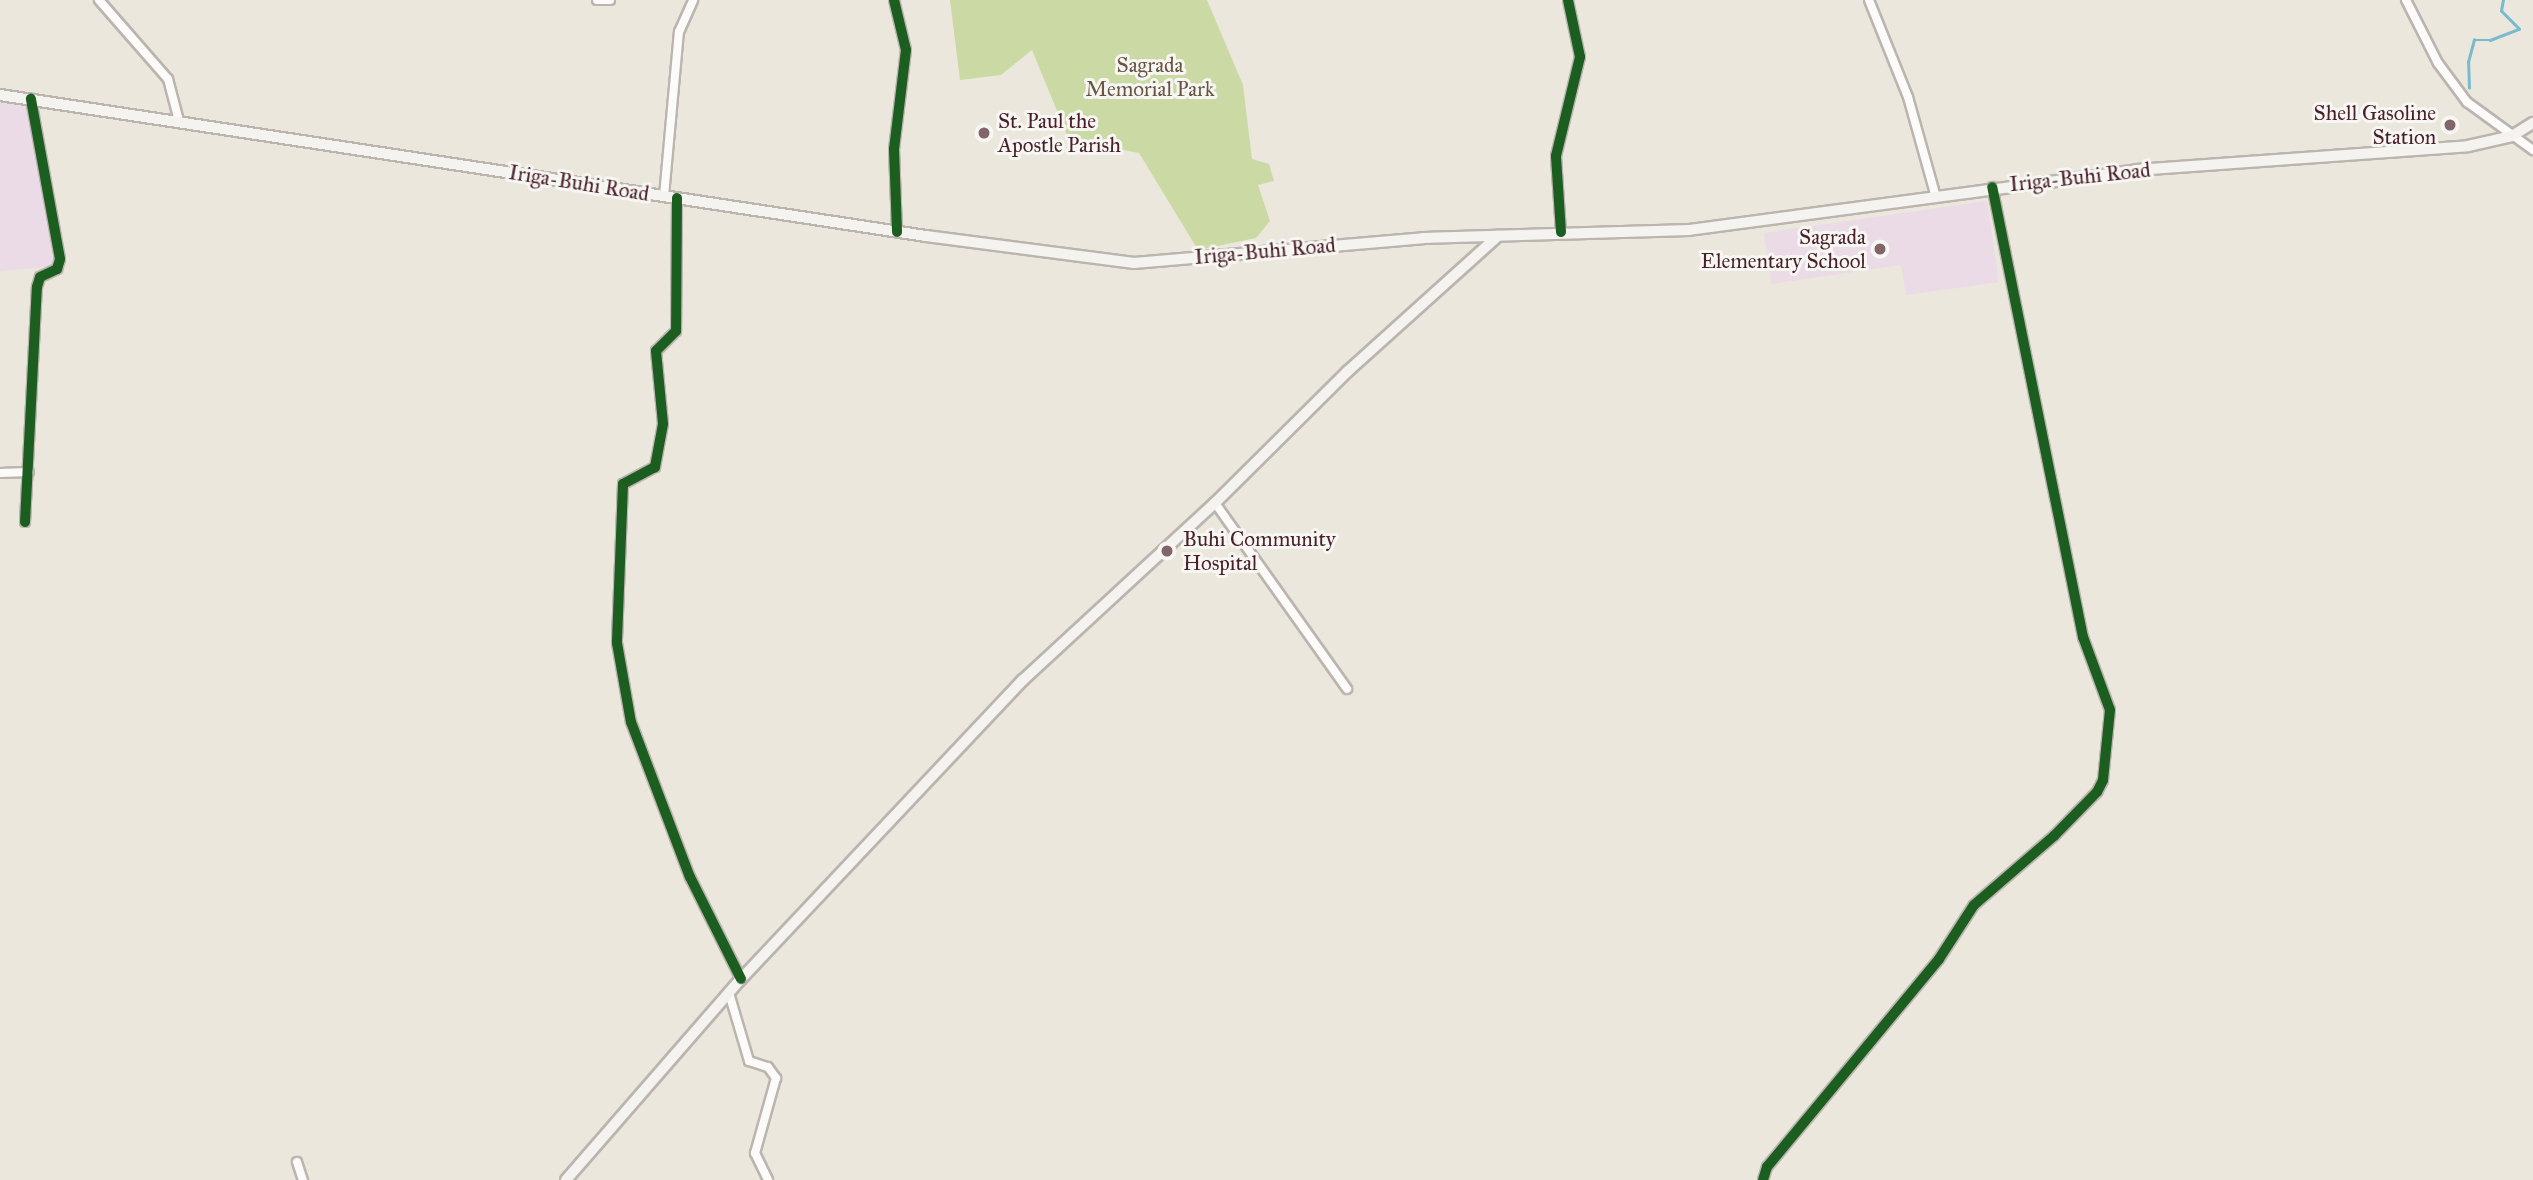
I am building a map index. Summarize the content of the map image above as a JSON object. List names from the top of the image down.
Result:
{
  "streets": {
    "main road": ["Iriga-Buhi Road"]
  },
  "parks": ["Sagrada Memorial Park"],
  "places": [
    "Shell Gasoline Station",
    "St. Paul the Apostle Parish",
    "Sagrada Elementary School",
    "Buhi Community Hospital"
  ]
}
